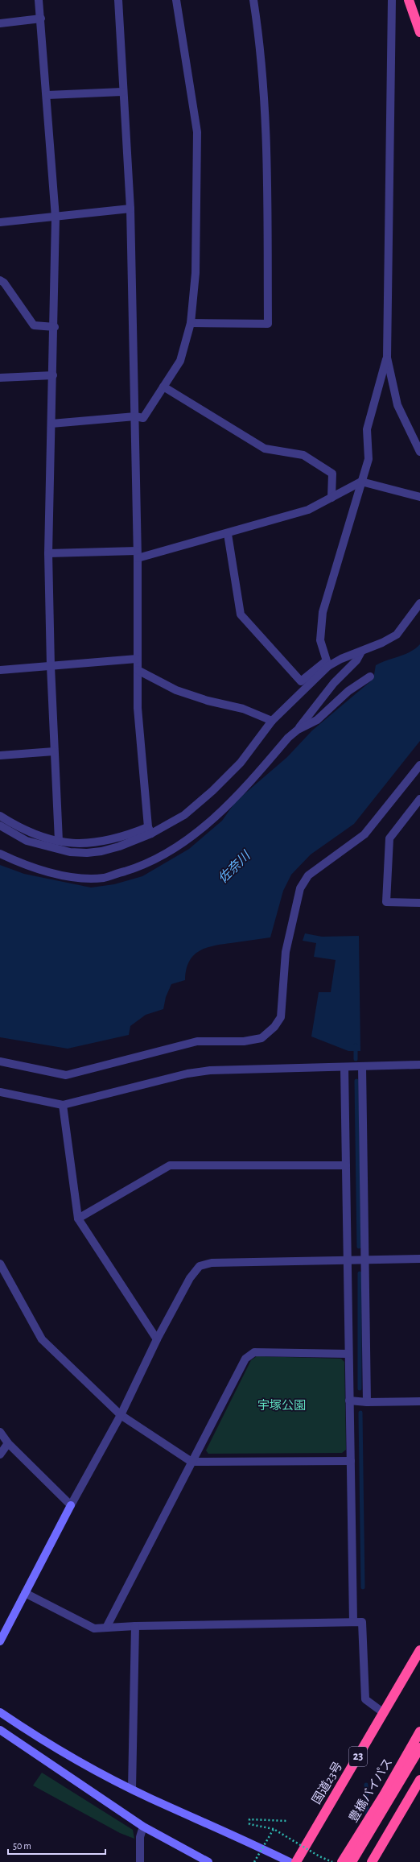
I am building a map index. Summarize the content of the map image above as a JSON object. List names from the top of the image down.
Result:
{
  "streets": {
    "highway": ["23", "国道23号", "豊橋バイパス"]
  },
  "water": ["佐奈川"],
  "parks": ["宇塚公園"],
  "scale_bar": "50 m"
}
